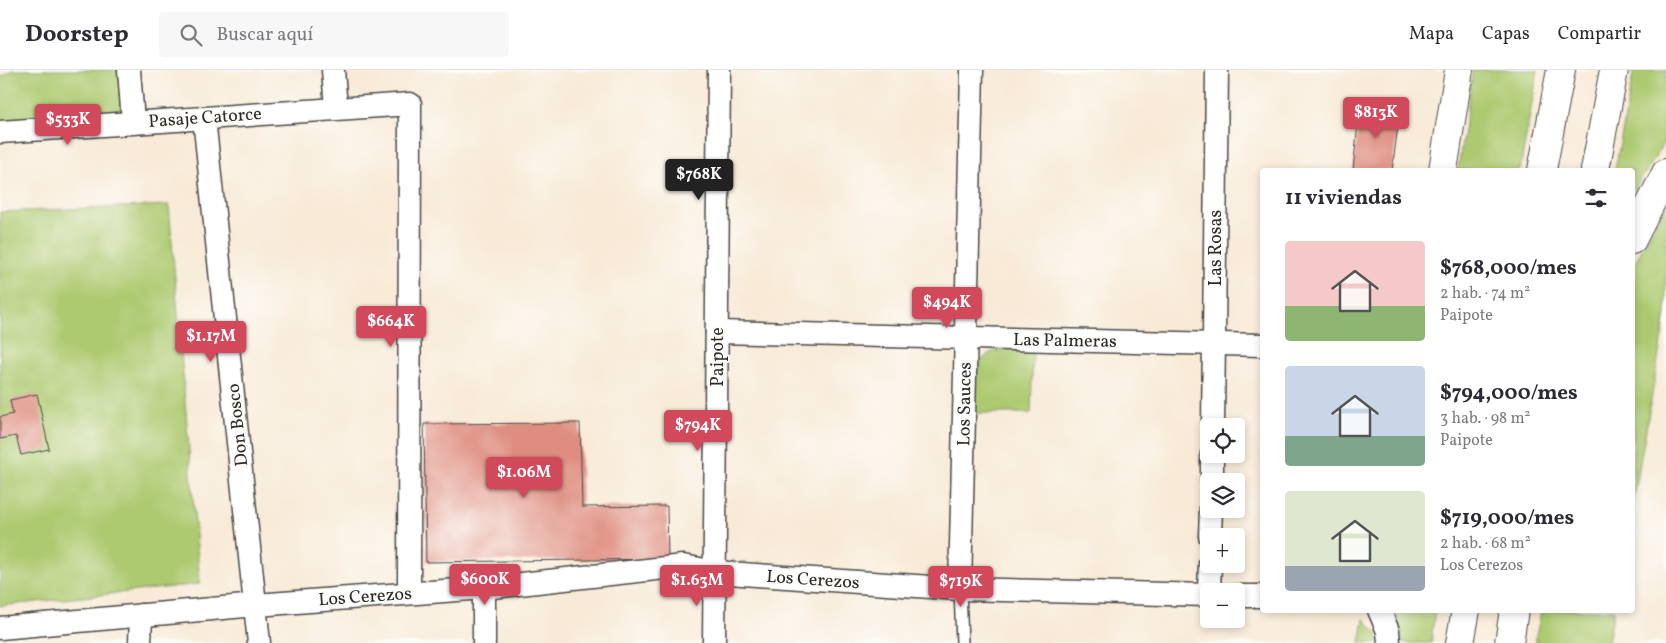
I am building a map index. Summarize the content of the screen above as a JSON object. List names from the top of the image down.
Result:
{
  "streets": {
    "street": [
      "Pasaje Catorce",
      "Las Rosas",
      "Las Palmeras",
      "Paipote",
      "Los Sauces",
      "Don Bosco",
      "Los Cerezos"
    ]
  },
  "crossings": [
    ["Pasaje Catorce", "Don Bosco"],
    ["Pasaje Catorce", "Los Cerezos"],
    ["Las Rosas", "Las Palmeras"],
    ["Las Palmeras", "Paipote"],
    ["Las Palmeras", "Los Sauces"],
    ["Paipote", "Los Cerezos"],
    ["Los Sauces", "Los Cerezos"],
    ["Don Bosco", "Los Cerezos"]
  ],
  "page": {
    "header": "Doorstep",
    "search": "Buscar aquí",
    "nav": ["Mapa", "Capas", "Compartir"],
    "price": [
      "$813K",
      "$533K",
      "$768K",
      "$494K",
      "$664K",
      "$1.17M",
      "$794K",
      "$1.06M",
      "$600K",
      "$1.63M",
      "$719K"
    ],
    "heading": "11 viviendas",
    "list": [
      {
        "name": "$768,000/mes",
        "note": "2 hab. · 74 m² · Paipote"
      },
      {
        "name": "$794,000/mes",
        "note": "3 hab. · 98 m² · Paipote"
      },
      {
        "name": "$719,000/mes",
        "note": "2 hab. · 68 m² · Los Cerezos"
      }
    ],
    "map_buttons": ["+", "−"]
  }
}
